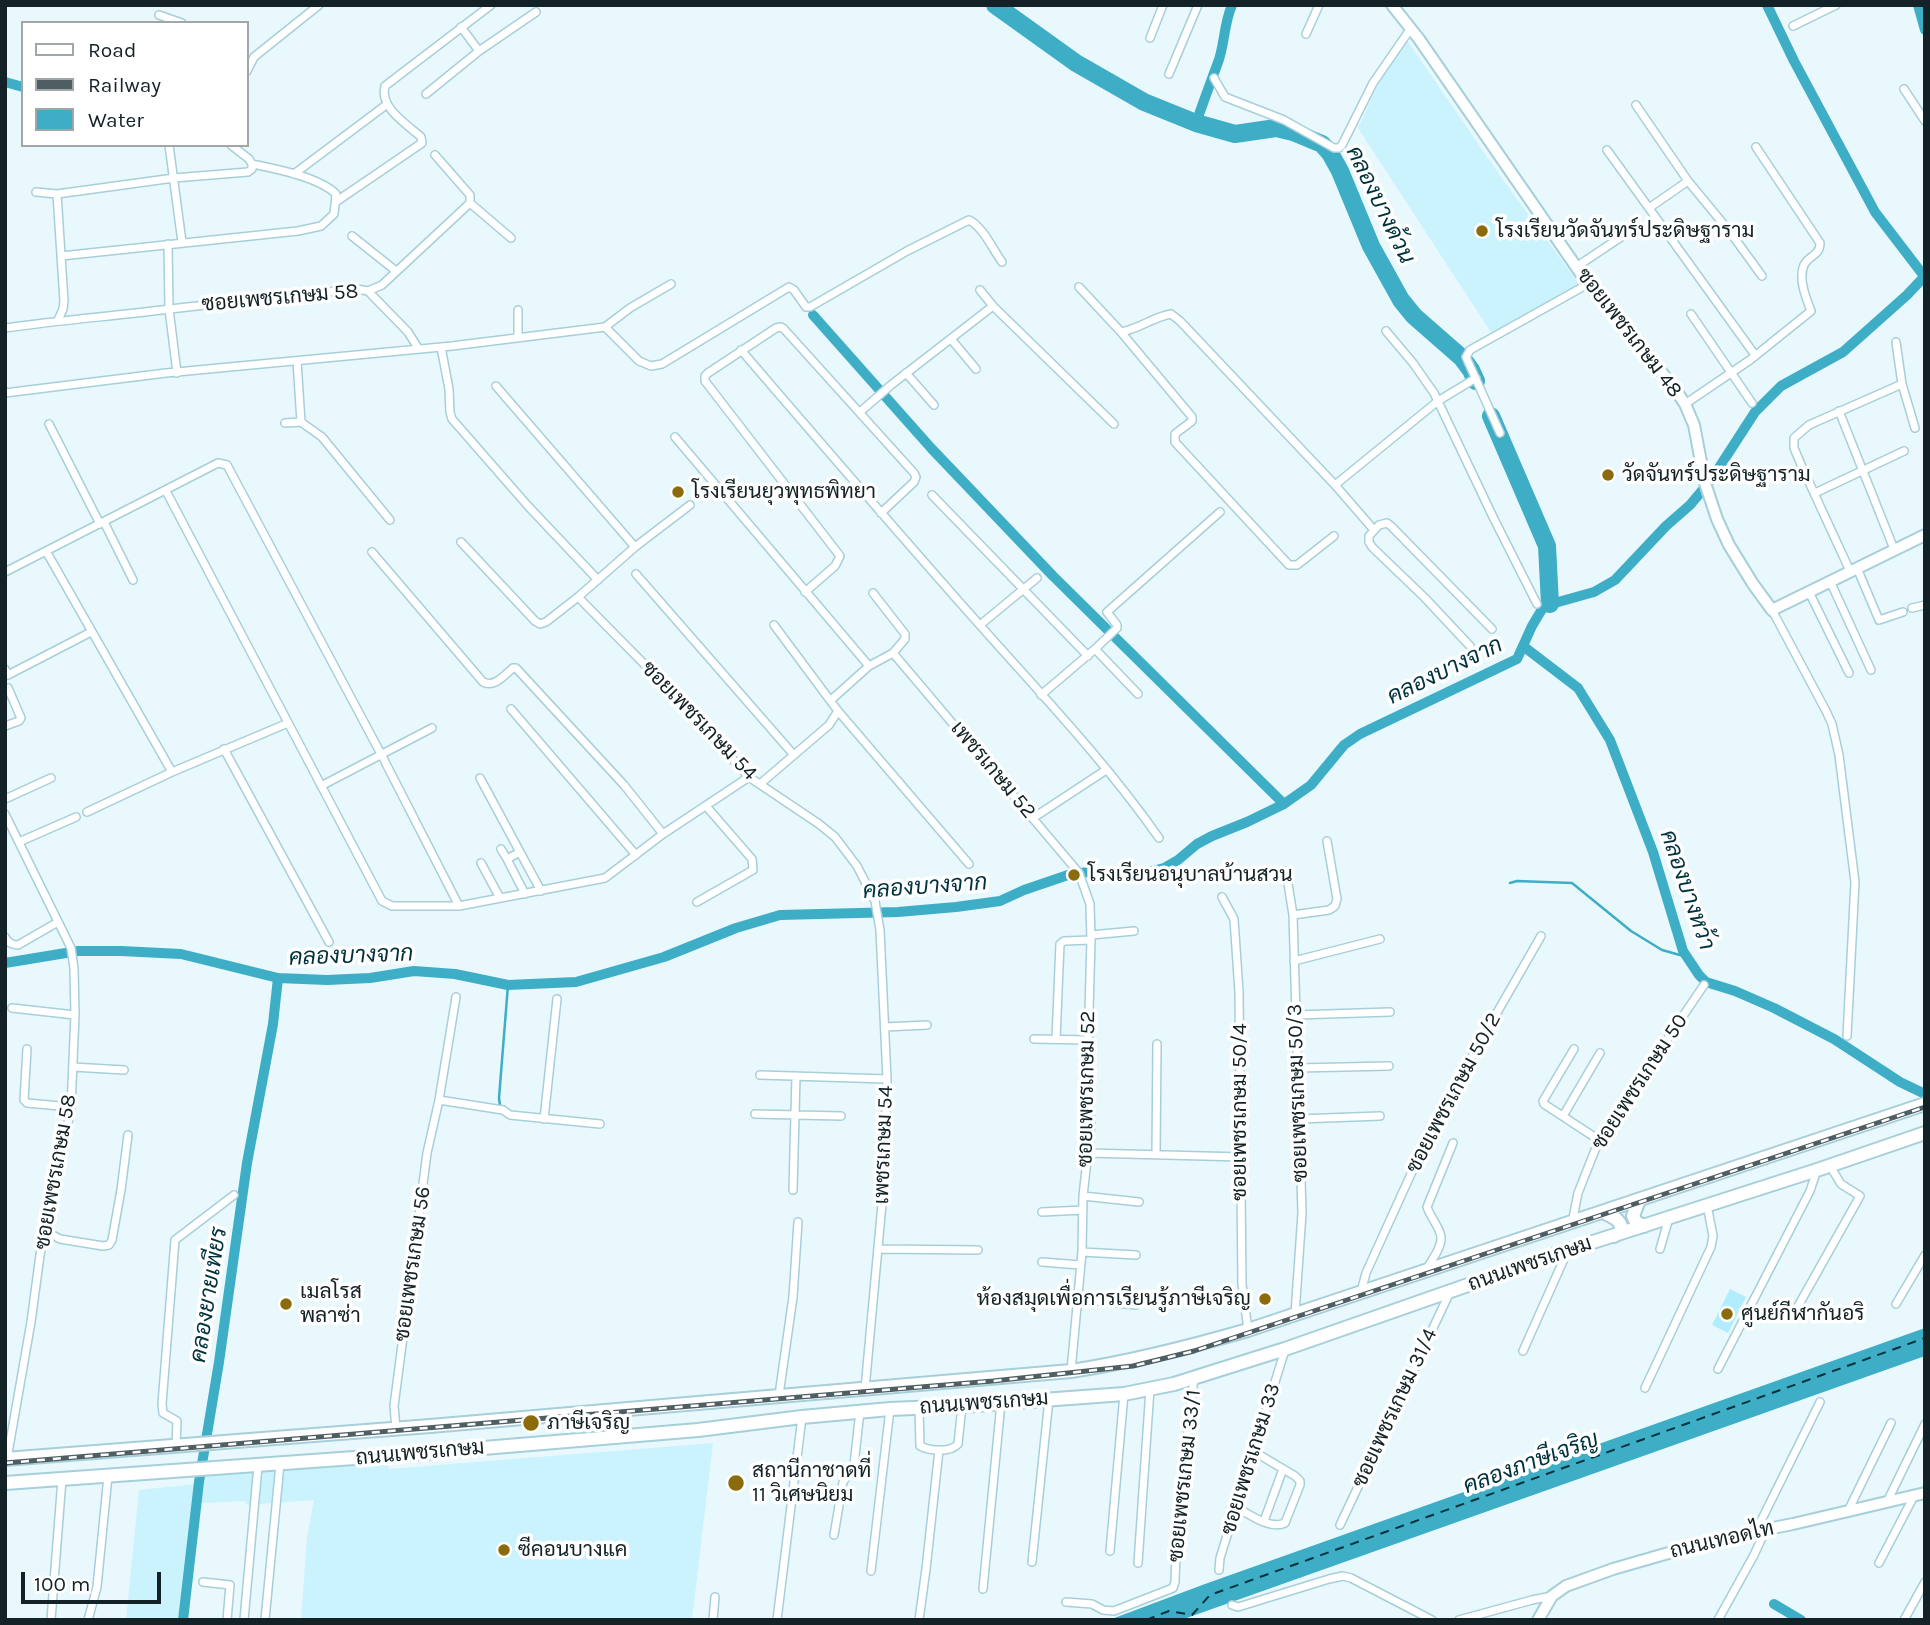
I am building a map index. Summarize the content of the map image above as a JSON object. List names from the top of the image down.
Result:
{
  "streets": {
    "main road": ["ถนนเพชรเกษม"],
    "street": [
      "ซอยเพชรเกษม 58",
      "ซอยเพชรเกษม 48",
      "ซอยเพชรเกษม 54",
      "เพชรเกษม 52",
      "ซอยเพชรเกษม 50",
      "ซอยเพชรเกษม 52",
      "ซอยเพชรเกษม 50/3",
      "ซอยเพชรเกษม 50/2",
      "ซอยเพชรเกษม 50/4",
      "เพชรเกษม 54",
      "ซอยเพชรเกษม 56",
      "ซอยเพชรเกษม 31/4",
      "ซอยเพชรเกษม 33",
      "ซอยเพชรเกษม 33/1",
      "ถนนเทอดไท"
    ]
  },
  "crossings": [
    ["ซอยเพชรเกษม 58", "ถนนเพชรเกษม"],
    ["ซอยเพชรเกษม 54", "เพชรเกษม 54"],
    ["เพชรเกษม 52", "ซอยเพชรเกษม 52"],
    ["ซอยเพชรเกษม 50", "ถนนเพชรเกษม"],
    ["ซอยเพชรเกษม 52", "ถนนเพชรเกษม"],
    ["ซอยเพชรเกษม 50/3", "ถนนเพชรเกษม"],
    ["ซอยเพชรเกษม 50/2", "ถนนเพชรเกษม"],
    ["ซอยเพชรเกษม 50/4", "ถนนเพชรเกษม"],
    ["เพชรเกษม 54", "ถนนเพชรเกษม"],
    ["ซอยเพชรเกษม 56", "ถนนเพชรเกษม"],
    ["ถนนเพชรเกษม", "ซอยเพชรเกษม 31/4"],
    ["ถนนเพชรเกษม", "ซอยเพชรเกษม 33"],
    ["ถนนเพชรเกษม", "ซอยเพชรเกษม 33/1"]
  ],
  "water": [
    "คลองบางด้วน",
    "คลองบางจาก",
    "คลองบางหว้า",
    "คลองยายเพียร",
    "คลองภาษีเจริญ"
  ],
  "places": [
    "โรงเรียนวัดจันทร์ประดิษฐาราม",
    "วัดจันทร์ประดิษฐาราม",
    "โรงเรียนยุวพุทธพิทยา",
    "โรงเรียนอนุบาลบ้านสวน",
    "ห้องสมุดเพื่อการเรียนรู้ภาษีเจริญ",
    "เมลโรส พลาซ่า",
    "ศูนย์กีฬากันอริ",
    "ภาษีเจริญ",
    "สถานีกาชาดที่ 11 วิเศษนิยม",
    "ซีคอนบางแค"
  ],
  "legend": ["Road", "Railway", "Water"],
  "scale_bar": "100 m"
}
